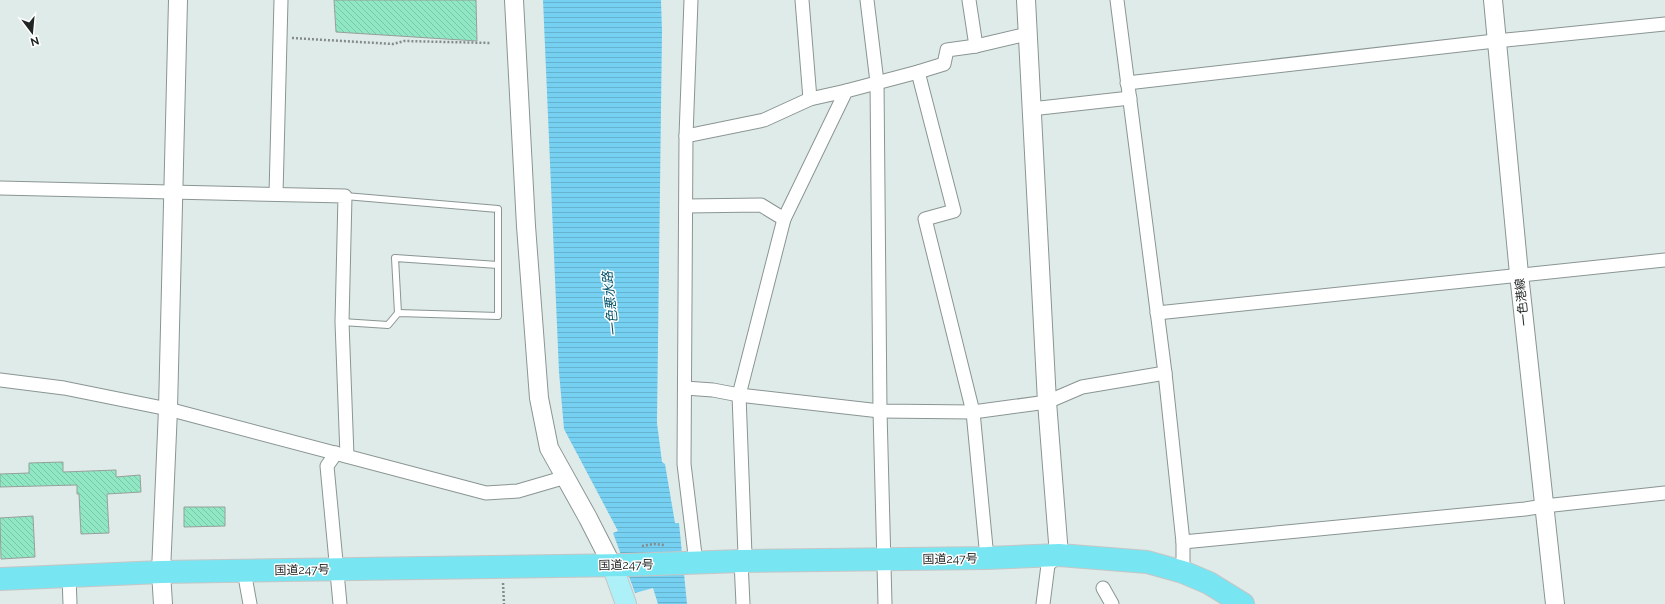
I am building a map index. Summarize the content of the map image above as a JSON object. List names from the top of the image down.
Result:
{
  "streets": {
    "highway": ["国道247号"],
    "street": ["一色港線"]
  },
  "water": ["一色悪水路"],
  "north": "bottom"
}
